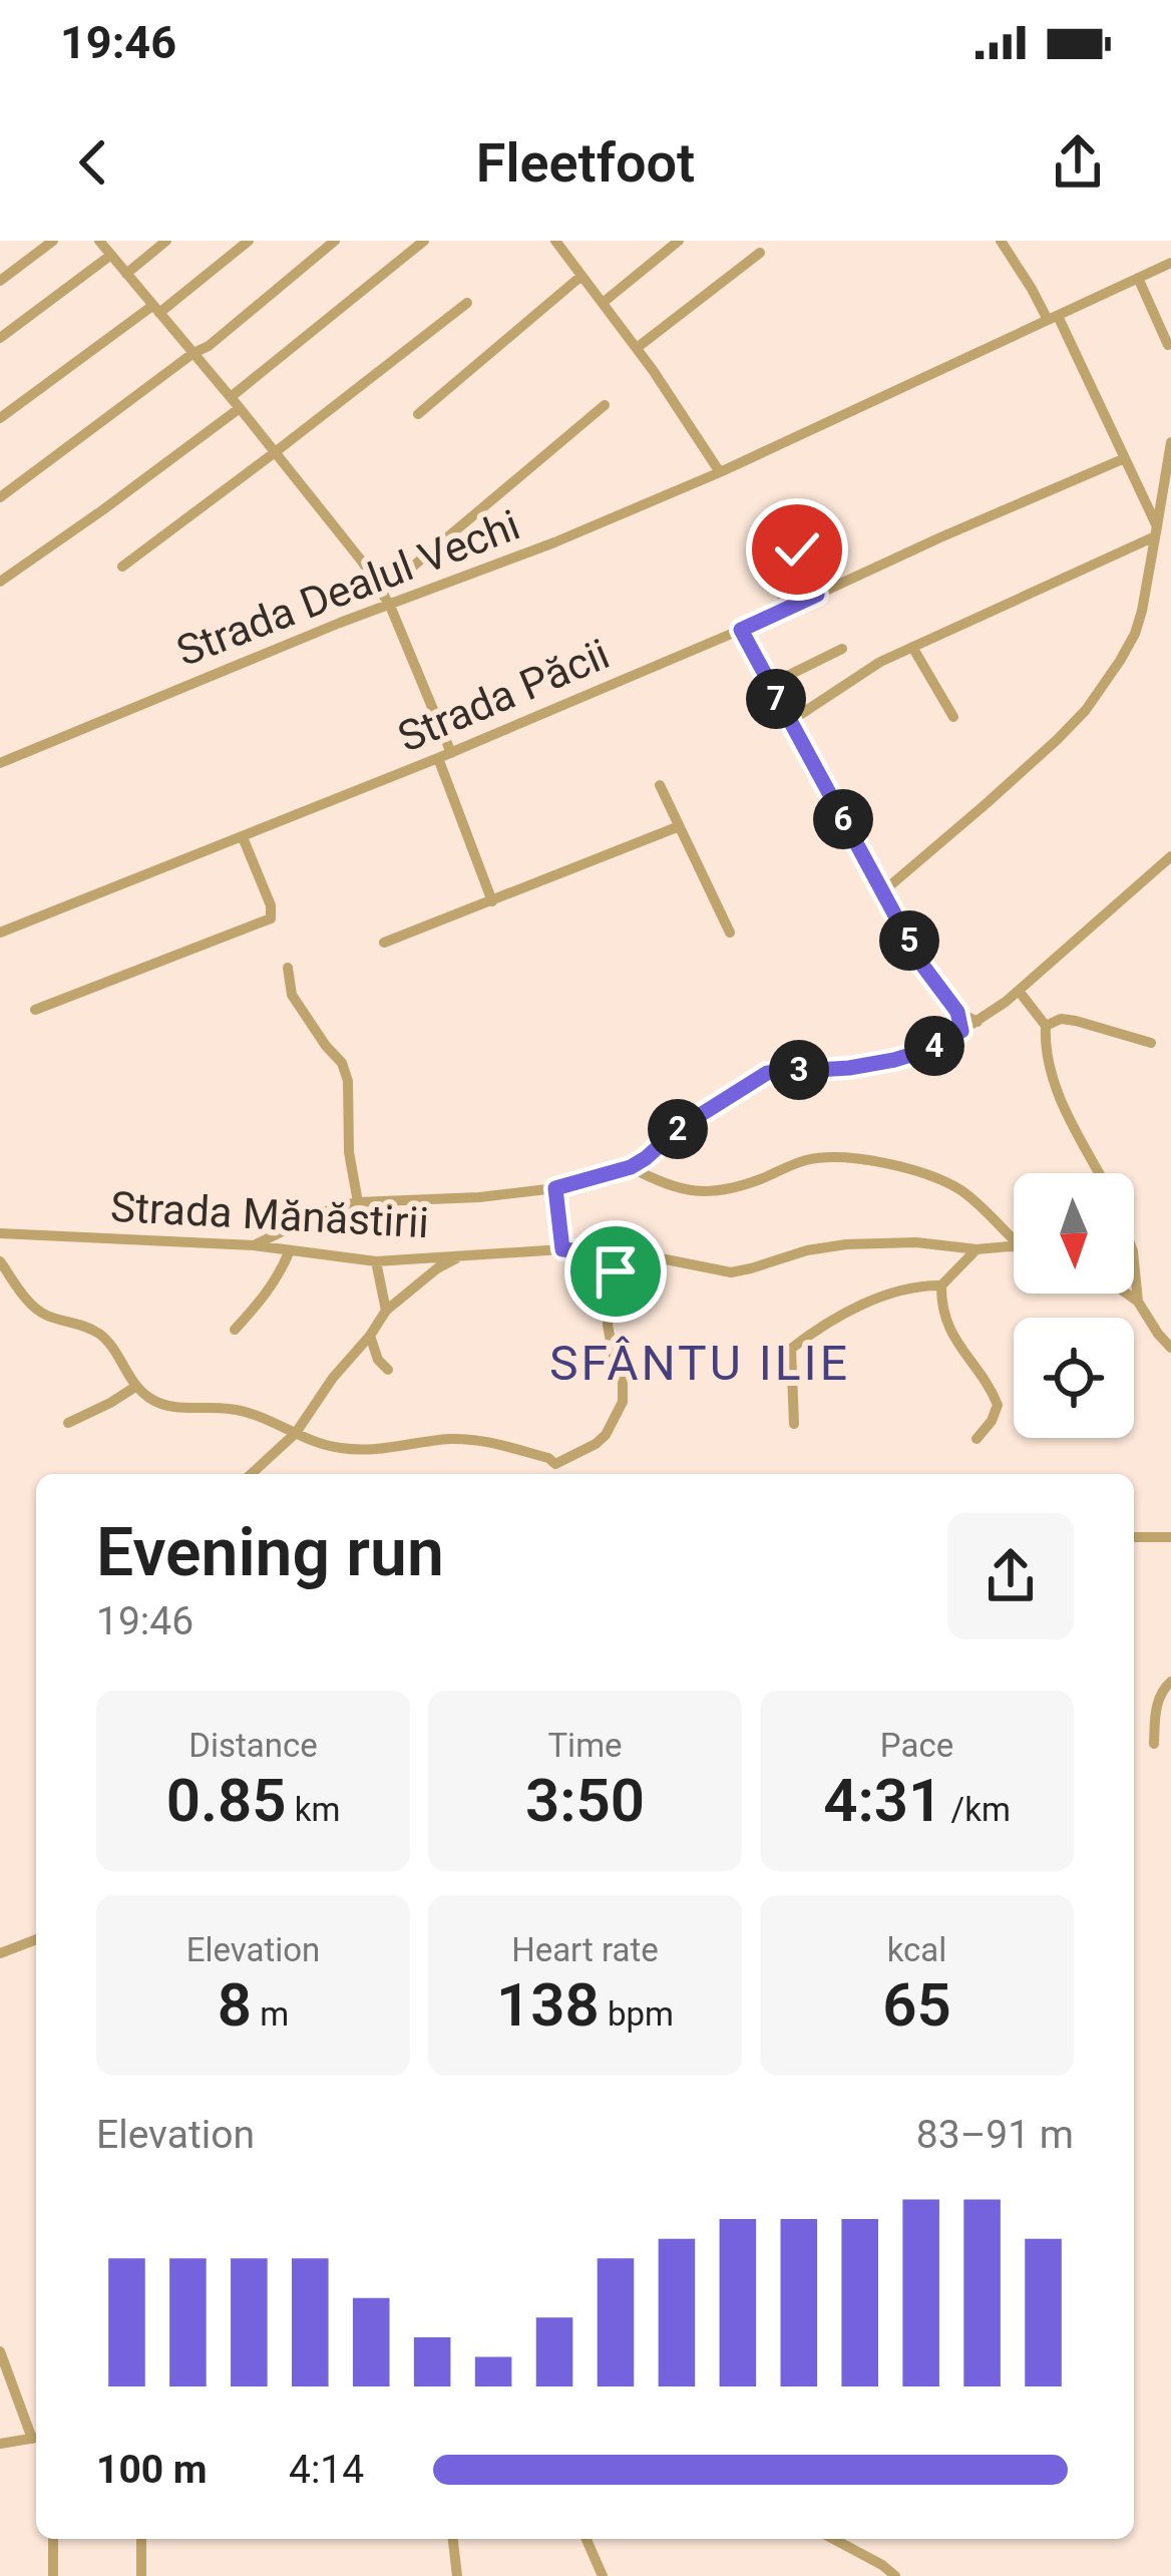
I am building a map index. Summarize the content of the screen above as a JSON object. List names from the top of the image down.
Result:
{
  "streets": {
    "street": ["Strada Dealul Vechi", "Strada Păcii", "Strada Mănăstirii"]
  },
  "districts": ["SFÂNTU ILIE"],
  "north": "bottom",
  "page": {
    "status": "19:46",
    "header": "Fleetfoot",
    "pins": [
      "7",
      "6",
      "5",
      "4",
      "3",
      "2"
    ],
    "heading": ["Evening run", "19:46"],
    "stats": [
      ["Distance", "0.85 km"],
      ["Time", "3:50"],
      ["Pace", "4:31 /km"],
      ["Elevation", "8 m"],
      ["Heart rate", "138 bpm"],
      ["kcal", "65"]
    ],
    "chart": ["Elevation", "83–91 m"],
    "list": [
      {
        "name": "100 m",
        "note": "4:14"
      }
    ]
  }
}
